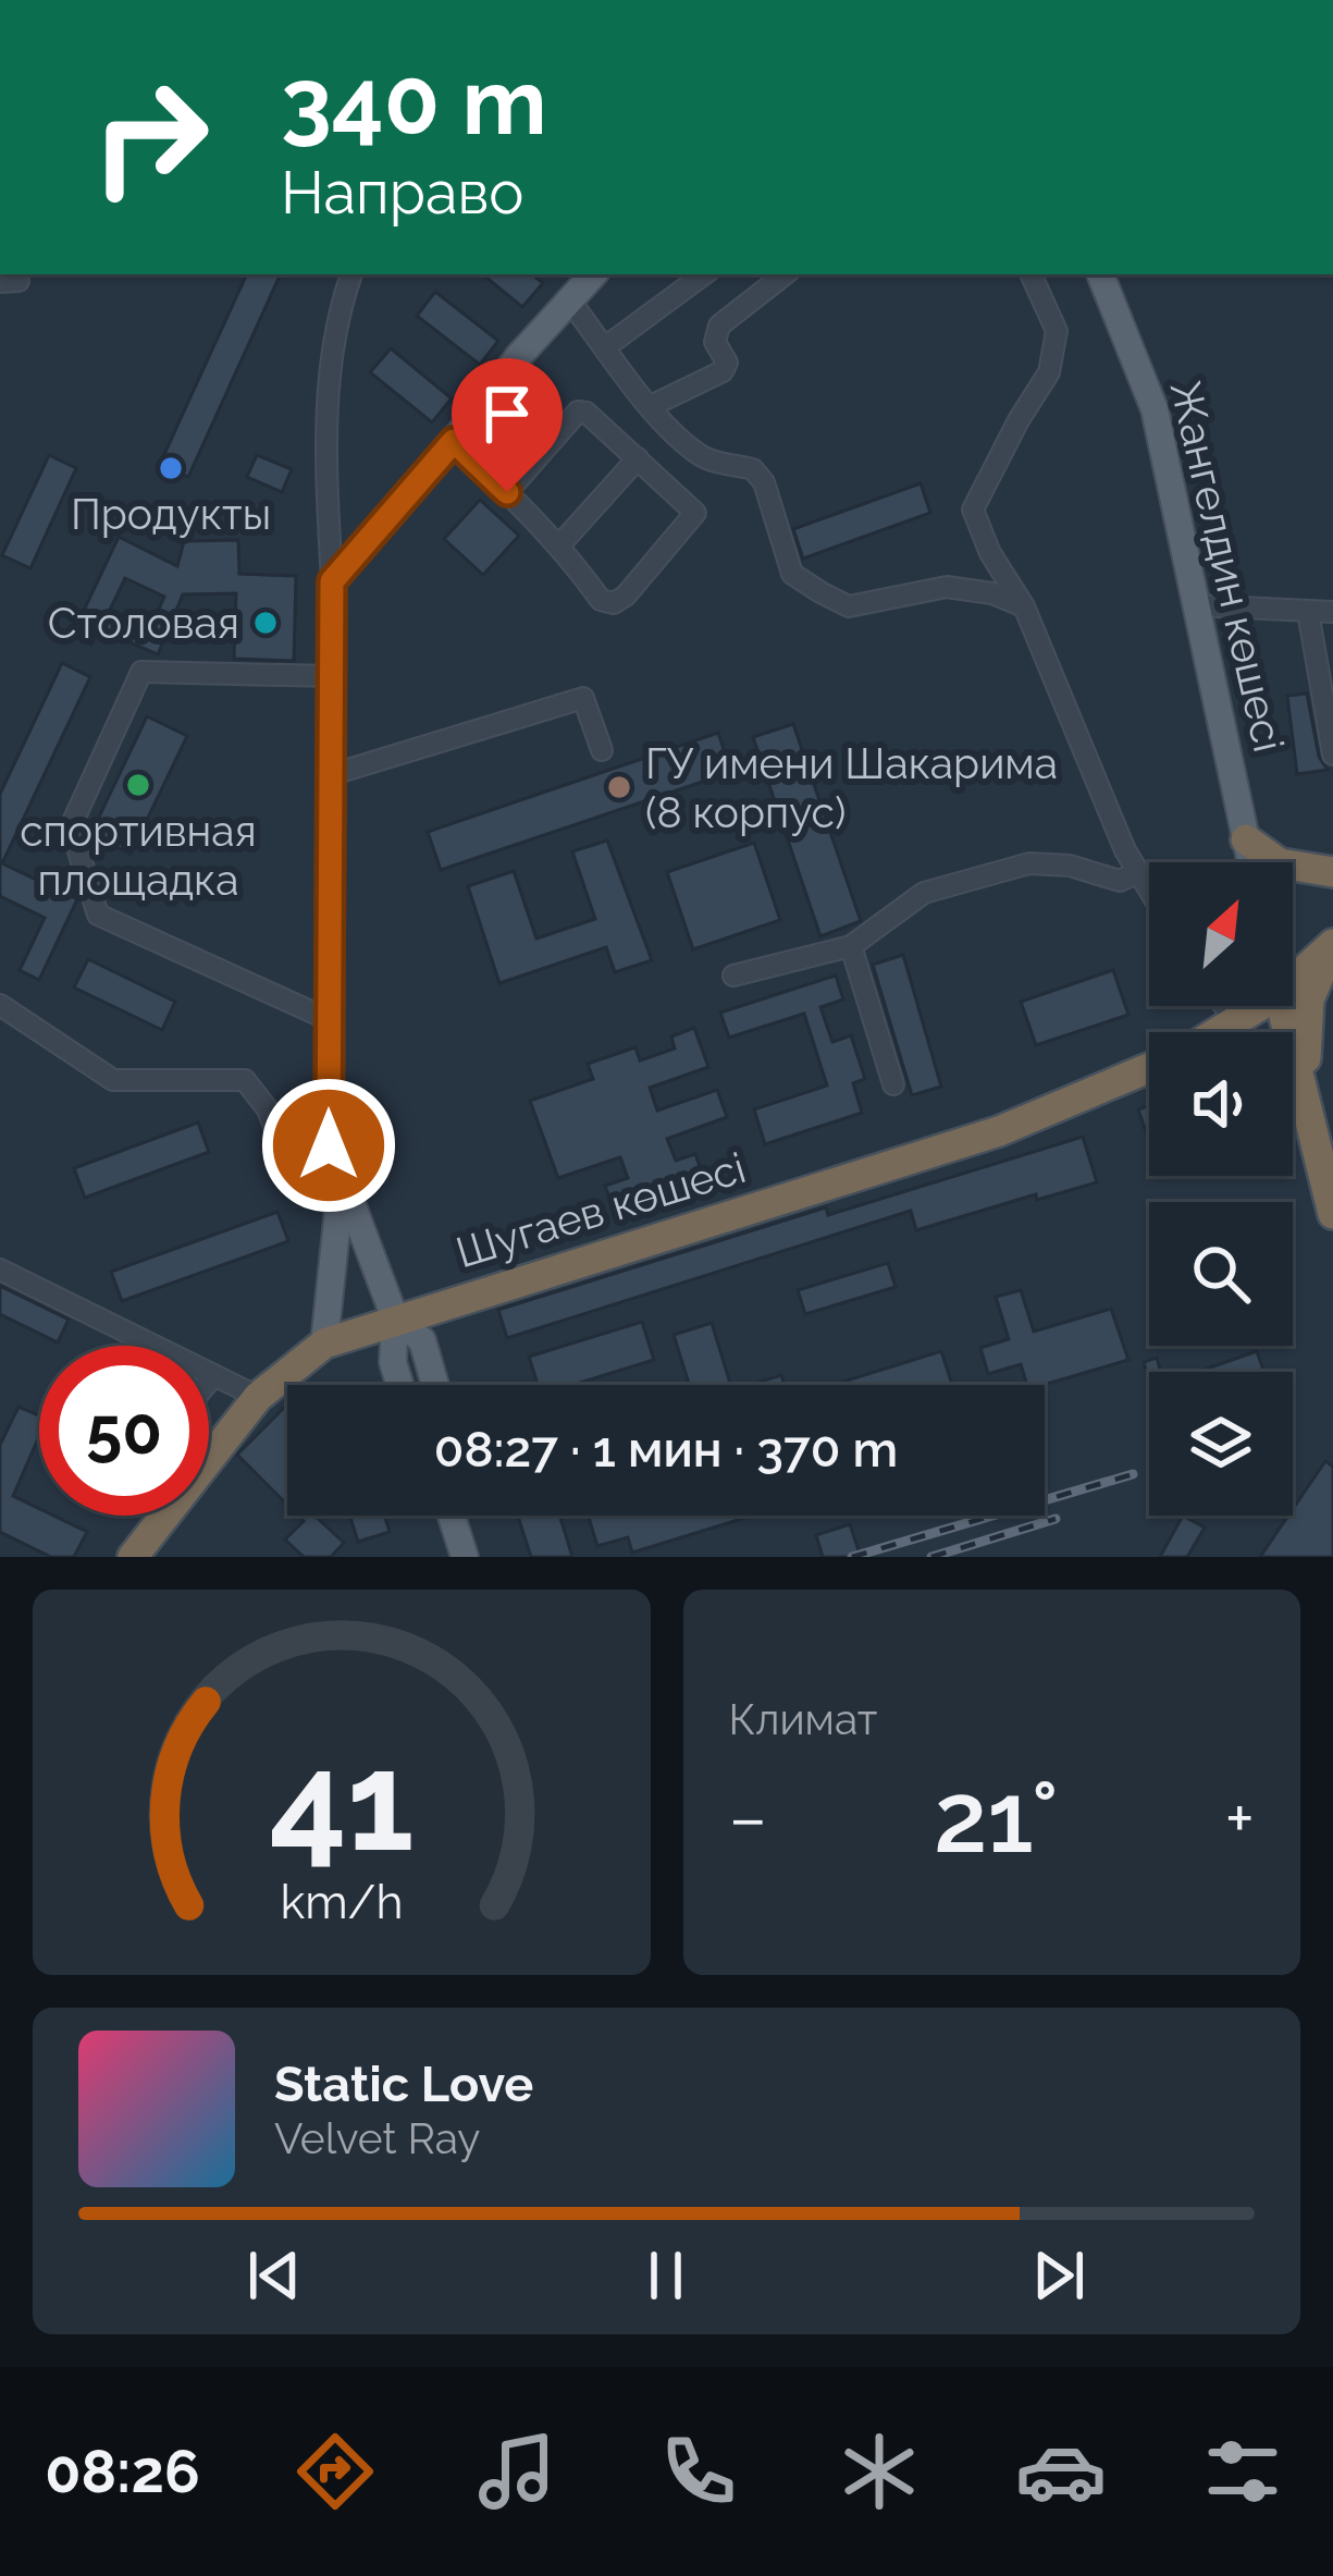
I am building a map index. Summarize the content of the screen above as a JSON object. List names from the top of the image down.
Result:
{
  "streets": {
    "highway": ["Шугаев көшесі"],
    "main road": ["Жангелдин көшесі"]
  },
  "places": [
    "Продукты",
    "Столовая",
    "спортивная площадка",
    "ГУ имени Шакарима (8 корпус)"
  ],
  "north": "top right",
  "page": {
    "turn": ["340 m", "Направо"],
    "limit": "50",
    "trip": "08:27 · 1 мин · 370 m",
    "tile": "Климат",
    "heat": ["−", "21°", "+"],
    "song": ["Static Love", "Velvet Ray"],
    "tabs": "08:26",
    "gauge": ["41", "km/h"]
  }
}
